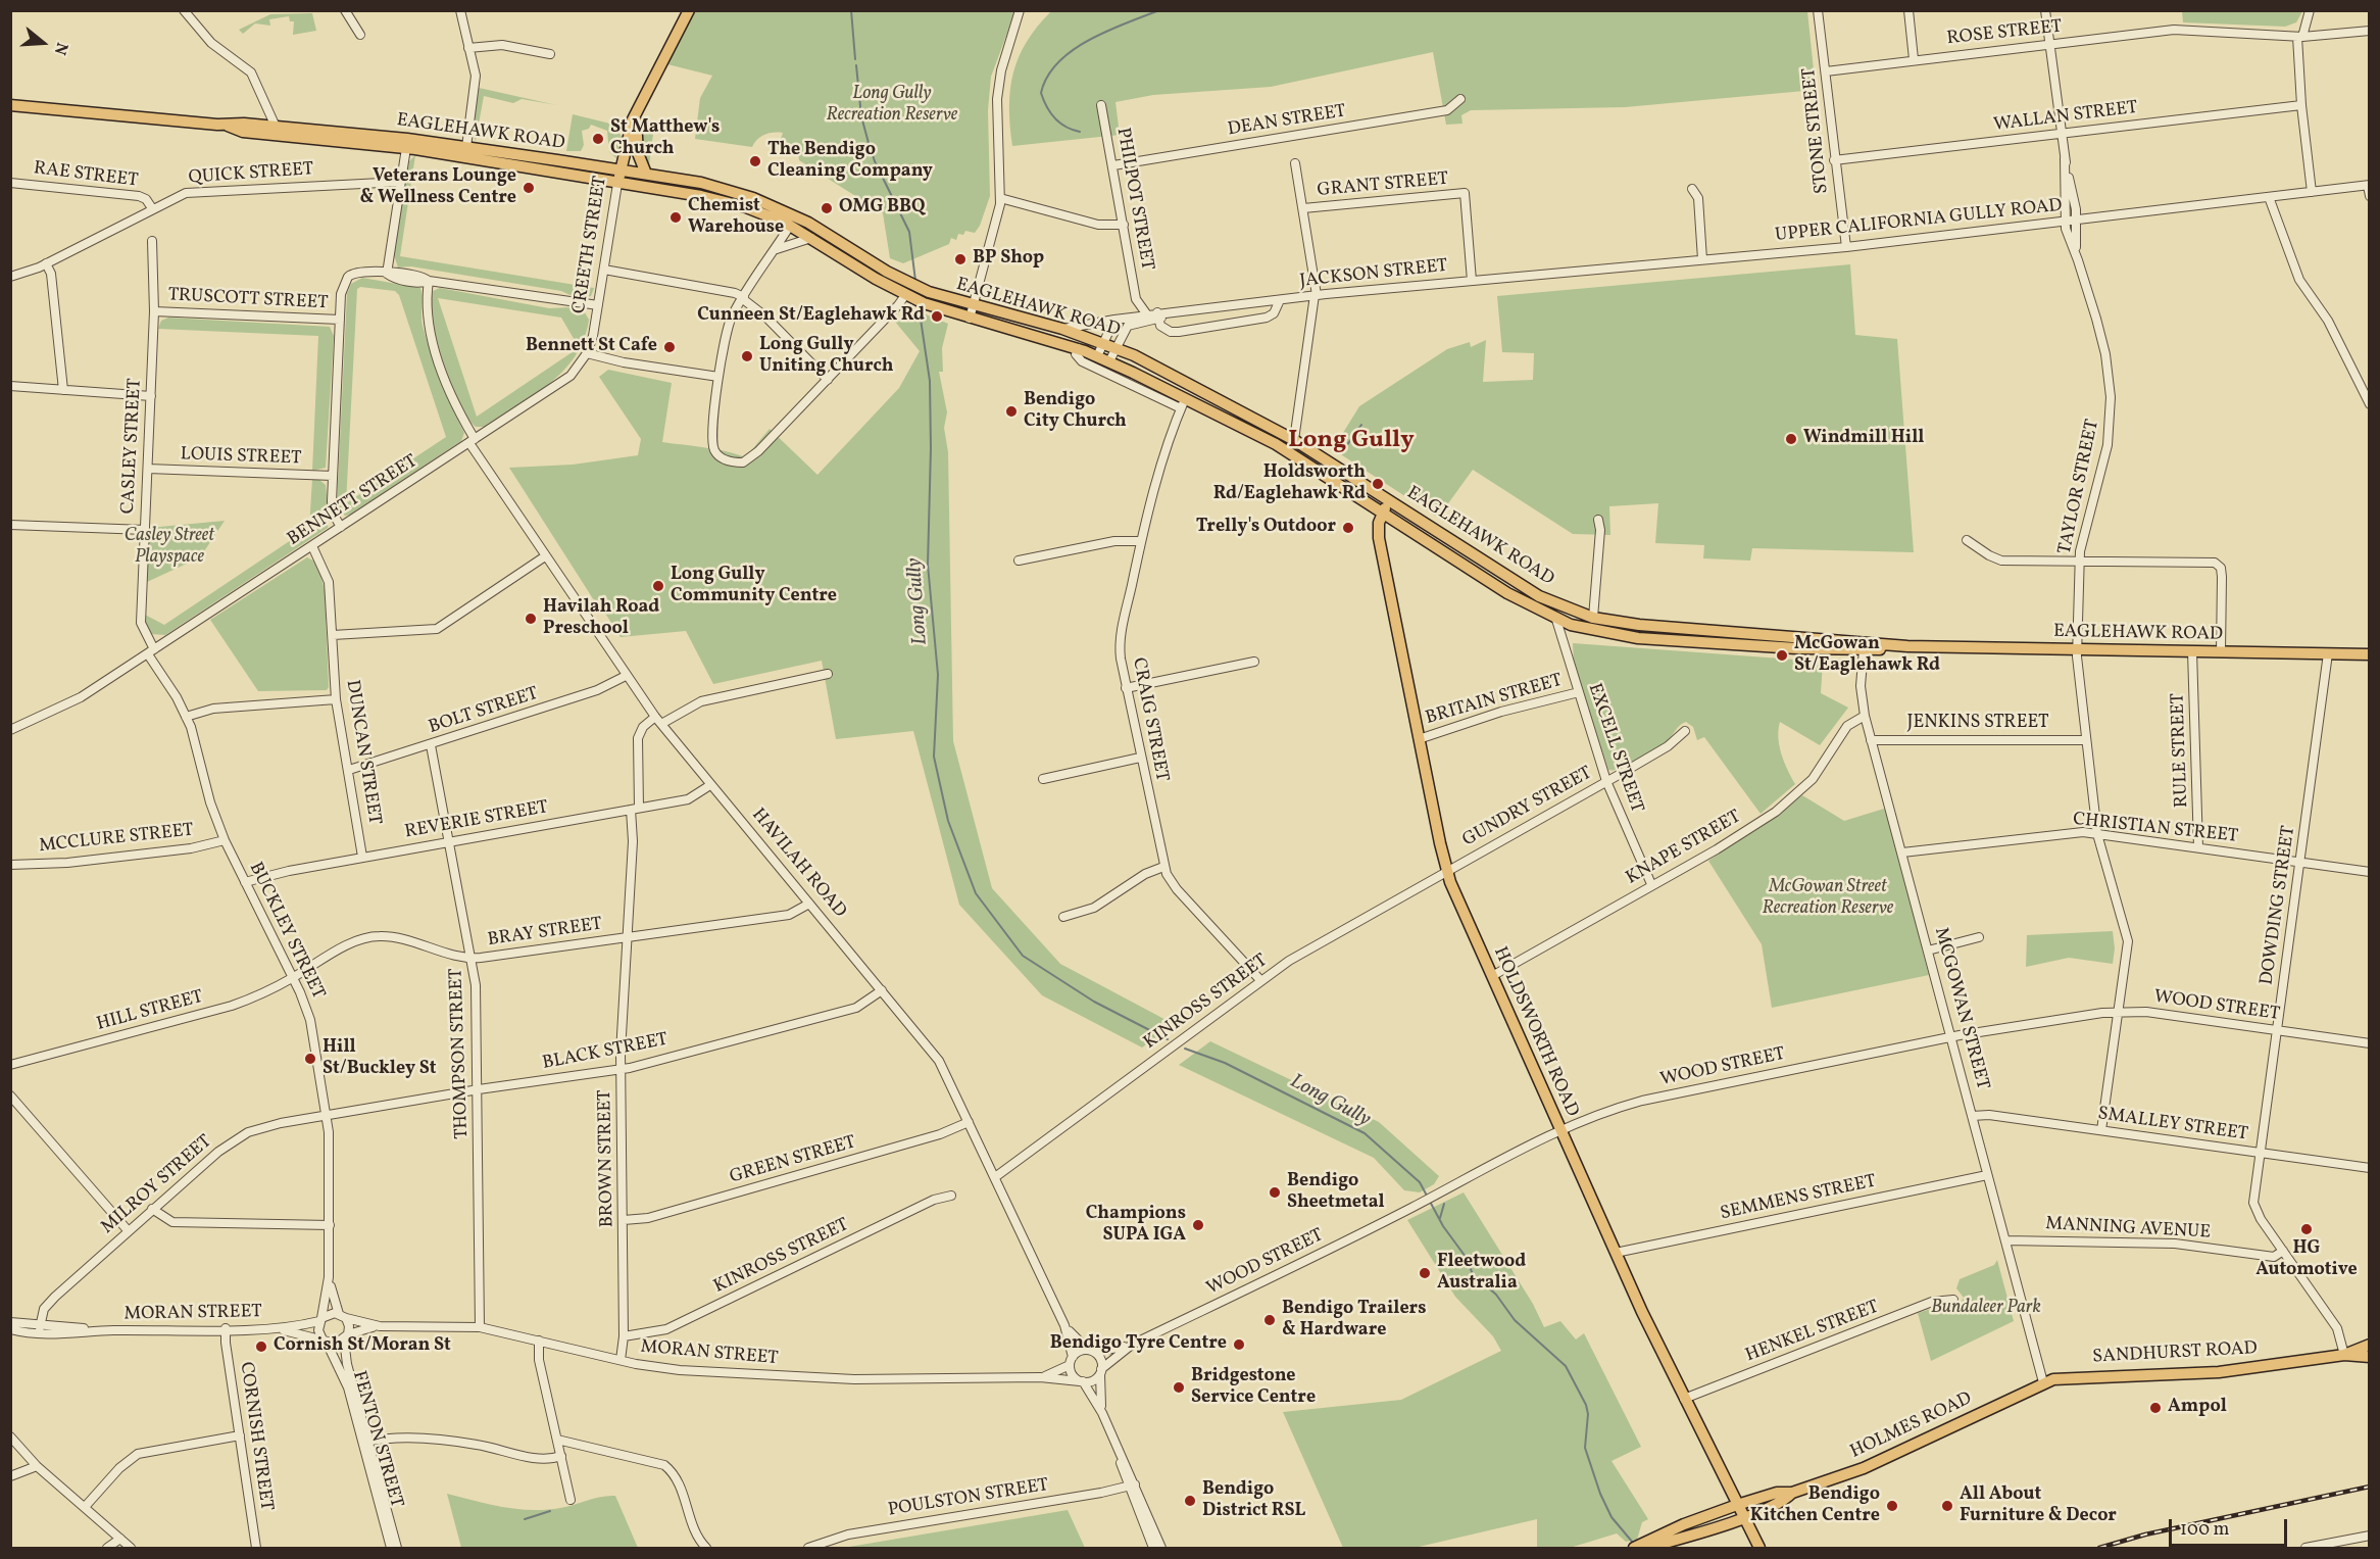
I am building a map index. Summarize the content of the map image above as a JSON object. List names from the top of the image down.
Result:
{
  "streets": {
    "main road": [
      "EAGLEHAWK ROAD",
      "CREETH STREET",
      "HOLDSWORTH ROAD",
      "SANDHURST ROAD",
      "HOLMES ROAD"
    ],
    "street": [
      "ROSE STREET",
      "WALLAN STREET",
      "DEAN STREET",
      "STONE STREET",
      "QUICK STREET",
      "RAE STREET",
      "GRANT STREET",
      "PHILPOT STREET",
      "UPPER CALIFORNIA GULLY ROAD",
      "JACKSON STREET",
      "TRUSCOTT STREET",
      "CASLEY STREET",
      "LOUIS STREET",
      "TAYLOR STREET",
      "BENNETT STREET",
      "BRITAIN STREET",
      "BOLT STREET",
      "CRAIG STREET",
      "JENKINS STREET",
      "EXCELL STREET",
      "RULE STREET",
      "DUNCAN STREET",
      "GUNDRY STREET",
      "REVERIE STREET",
      "CHRISTIAN STREET",
      "MCCLURE STREET",
      "KNAPE STREET",
      "HAVILAH ROAD",
      "DOWDING STREET",
      "BUCKLEY STREET",
      "BRAY STREET",
      "KINROSS STREET",
      "WOOD STREET",
      "MCGOWAN STREET",
      "HILL STREET",
      "BLACK STREET",
      "THOMPSON STREET",
      "SMALLEY STREET",
      "BROWN STREET",
      "GREEN STREET",
      "MILROY STREET",
      "SEMMENS STREET",
      "MANNING AVENUE",
      "MORAN STREET",
      "HENKEL STREET",
      "CORNISH STREET",
      "FENTON STREET",
      "POULSTON STREET"
    ]
  },
  "crossings": [
    ["ROSE STREET", "STONE STREET"],
    ["ROSE STREET", "TAYLOR STREET"],
    ["WALLAN STREET", "STONE STREET"],
    ["WALLAN STREET", "TAYLOR STREET"],
    ["DEAN STREET", "PHILPOT STREET"],
    ["STONE STREET", "UPPER CALIFORNIA GULLY ROAD"],
    ["EAGLEHAWK ROAD", "CREETH STREET"],
    ["EAGLEHAWK ROAD", "JACKSON STREET"],
    ["EAGLEHAWK ROAD", "TAYLOR STREET"],
    ["EAGLEHAWK ROAD", "CRAIG STREET"],
    ["EAGLEHAWK ROAD", "EXCELL STREET"],
    ["EAGLEHAWK ROAD", "RULE STREET"],
    ["EAGLEHAWK ROAD", "DOWDING STREET"],
    ["EAGLEHAWK ROAD", "MCGOWAN STREET"],
    ["EAGLEHAWK ROAD", "HOLDSWORTH ROAD"],
    ["QUICK STREET", "RAE STREET"],
    ["GRANT STREET", "UPPER CALIFORNIA GULLY ROAD"],
    ["GRANT STREET", "JACKSON STREET"],
    ["PHILPOT STREET", "JACKSON STREET"],
    ["UPPER CALIFORNIA GULLY ROAD", "JACKSON STREET"],
    ["UPPER CALIFORNIA GULLY ROAD", "TAYLOR STREET"],
    ["CREETH STREET", "BENNETT STREET"],
    ["TRUSCOTT STREET", "CASLEY STREET"],
    ["CASLEY STREET", "LOUIS STREET"],
    ["CASLEY STREET", "BENNETT STREET"],
    ["CASLEY STREET", "BUCKLEY STREET"],
    ["TAYLOR STREET", "JENKINS STREET"],
    ["TAYLOR STREET", "CHRISTIAN STREET"],
    ["TAYLOR STREET", "WOOD STREET"],
    ["TAYLOR STREET", "SMALLEY STREET"],
    ["BENNETT STREET", "DUNCAN STREET"],
    ["BENNETT STREET", "HAVILAH ROAD"],
    ["BENNETT STREET", "BUCKLEY STREET"],
    ["BRITAIN STREET", "EXCELL STREET"],
    ["BRITAIN STREET", "HOLDSWORTH ROAD"],
    ["BOLT STREET", "DUNCAN STREET"],
    ["BOLT STREET", "HAVILAH ROAD"],
    ["BOLT STREET", "THOMPSON STREET"],
    ["CRAIG STREET", "KINROSS STREET"],
    ["JENKINS STREET", "MCGOWAN STREET"],
    ["EXCELL STREET", "GUNDRY STREET"],
    ["EXCELL STREET", "KNAPE STREET"],
    ["RULE STREET", "CHRISTIAN STREET"],
    ["DUNCAN STREET", "REVERIE STREET"],
    ["GUNDRY STREET", "KINROSS STREET"],
    ["GUNDRY STREET", "HOLDSWORTH ROAD"],
    ["REVERIE STREET", "HAVILAH ROAD"],
    ["REVERIE STREET", "BUCKLEY STREET"],
    ["REVERIE STREET", "THOMPSON STREET"],
    ["REVERIE STREET", "BROWN STREET"],
    ["CHRISTIAN STREET", "DOWDING STREET"],
    ["CHRISTIAN STREET", "MCGOWAN STREET"],
    ["MCCLURE STREET", "BUCKLEY STREET"],
    ["KNAPE STREET", "MCGOWAN STREET"],
    ["KNAPE STREET", "HOLDSWORTH ROAD"],
    ["HAVILAH ROAD", "BRAY STREET"],
    ["HAVILAH ROAD", "KINROSS STREET"],
    ["HAVILAH ROAD", "WOOD STREET"],
    ["HAVILAH ROAD", "BLACK STREET"],
    ["HAVILAH ROAD", "BROWN STREET"],
    ["HAVILAH ROAD", "GREEN STREET"],
    ["HAVILAH ROAD", "MORAN STREET"],
    ["DOWDING STREET", "WOOD STREET"],
    ["DOWDING STREET", "SMALLEY STREET"],
    ["DOWDING STREET", "MANNING AVENUE"],
    ["DOWDING STREET", "SANDHURST ROAD"],
    ["BUCKLEY STREET", "BRAY STREET"],
    ["BUCKLEY STREET", "HILL STREET"],
    ["BUCKLEY STREET", "BLACK STREET"],
    ["BUCKLEY STREET", "MILROY STREET"],
    ["BUCKLEY STREET", "MORAN STREET"],
    ["BUCKLEY STREET", "FENTON STREET"],
    ["BRAY STREET", "HILL STREET"],
    ["BRAY STREET", "THOMPSON STREET"],
    ["BRAY STREET", "BROWN STREET"],
    ["KINROSS STREET", "HOLDSWORTH ROAD"],
    ["KINROSS STREET", "BROWN STREET"],
    ["WOOD STREET", "MCGOWAN STREET"],
    ["WOOD STREET", "HOLDSWORTH ROAD"],
    ["WOOD STREET", "MORAN STREET"],
    ["MCGOWAN STREET", "SMALLEY STREET"],
    ["MCGOWAN STREET", "SEMMENS STREET"],
    ["MCGOWAN STREET", "MANNING AVENUE"],
    ["MCGOWAN STREET", "SANDHURST ROAD"],
    ["MCGOWAN STREET", "HOLMES ROAD"],
    ["HOLDSWORTH ROAD", "SEMMENS STREET"],
    ["HOLDSWORTH ROAD", "HENKEL STREET"],
    ["HOLDSWORTH ROAD", "HOLMES ROAD"],
    ["BLACK STREET", "THOMPSON STREET"],
    ["BLACK STREET", "BROWN STREET"],
    ["BLACK STREET", "MILROY STREET"],
    ["THOMPSON STREET", "MORAN STREET"],
    ["BROWN STREET", "GREEN STREET"],
    ["BROWN STREET", "MORAN STREET"],
    ["MILROY STREET", "MORAN STREET"],
    ["MORAN STREET", "CORNISH STREET"],
    ["MORAN STREET", "FENTON STREET"],
    ["SANDHURST ROAD", "HOLMES ROAD"]
  ],
  "districts": ["Long Gully"],
  "water": ["Long Gully"],
  "parks": [
    "Long Gully Recreation Reserve",
    "Casley Street Playspace",
    "McGowan Street Recreation Reserve",
    "Bundaleer Park"
  ],
  "places": [
    "St Matthew's Church",
    "The Bendigo Cleaning Company",
    "Veterans Lounge & Wellness Centre",
    "OMG BBQ",
    "Chemist Warehouse",
    "BP Shop",
    "Cunneen St/Eaglehawk Rd",
    "Bennett St Cafe",
    "Long Gully Uniting Church",
    "Bendigo City Church",
    "Windmill Hill",
    "Holdsworth Rd/Eaglehawk Rd",
    "Trelly's Outdoor",
    "Long Gully Community Centre",
    "Havilah Road Preschool",
    "McGowan St/Eaglehawk Rd",
    "Hill St/Buckley St",
    "Bendigo Sheetmetal",
    "Champions SUPA IGA",
    "HG Automotive",
    "Fleetwood Australia",
    "Bendigo Trailers & Hardware",
    "Bendigo Tyre Centre",
    "Cornish St/Moran St",
    "Bridgestone Service Centre",
    "Ampol",
    "Bendigo District RSL",
    "Bendigo Kitchen Centre",
    "All About Furniture & Decor"
  ],
  "scale_bar": "100 m",
  "north": "right"
}
